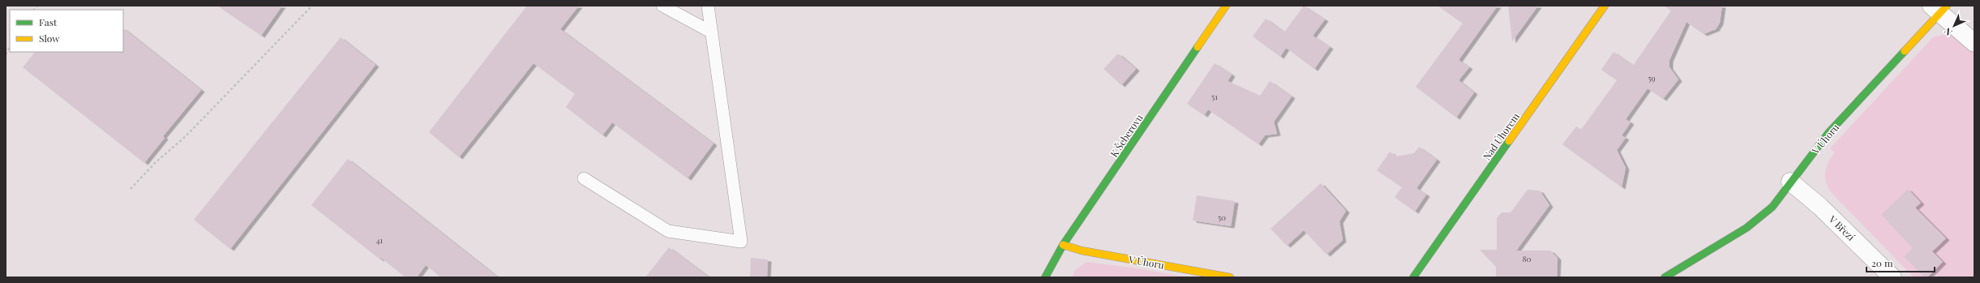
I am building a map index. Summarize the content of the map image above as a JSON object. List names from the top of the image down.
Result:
{
  "streets": {
    "street": [
      "K Šeberovu",
      "Nad Úhorem",
      "V Úhoru",
      "V Březí"
    ]
  },
  "crossings": [
    ["K Šeberovu", "V Úhoru"],
    ["V Úhoru", "V Březí"]
  ],
  "house_numbers": [
    "59",
    "51",
    "50",
    "41",
    "80"
  ],
  "legend": ["Fast", "Slow"],
  "scale_bar": "20 m",
  "north": "bottom left"
}
